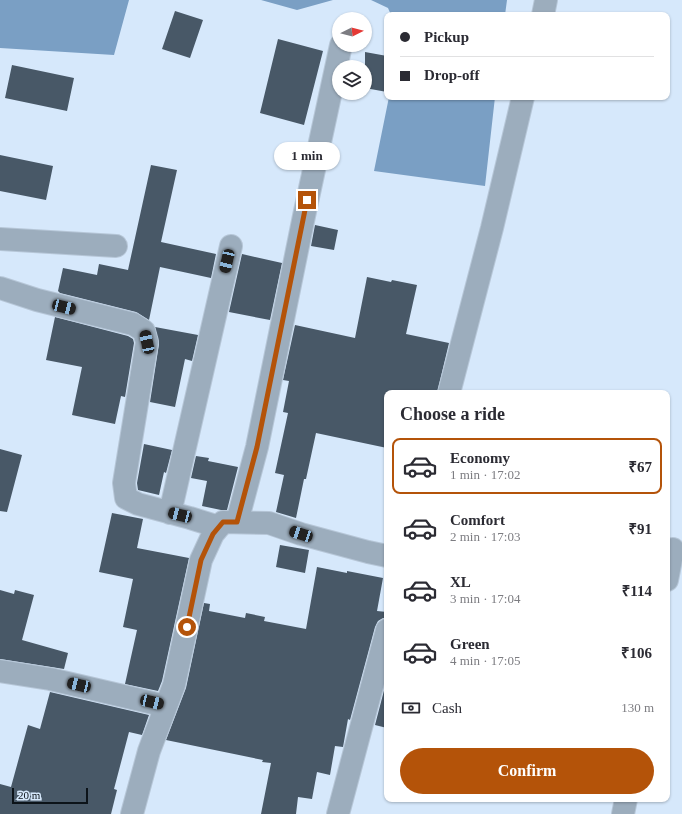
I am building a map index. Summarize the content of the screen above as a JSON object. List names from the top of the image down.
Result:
{
  "scale_bar": "20 m",
  "north": "right",
  "page": {
    "banner": ["Pickup", "Drop-off"],
    "bubble": "1 min",
    "heading": "Choose a ride",
    "list": [
      {
        "name": "Economy",
        "note": "1 min · 17:02",
        "value": "₹67"
      },
      {
        "name": "Comfort",
        "note": "2 min · 17:03",
        "value": "₹91"
      },
      {
        "name": "XL",
        "note": "3 min · 17:04",
        "value": "₹114"
      },
      {
        "name": "Green",
        "note": "4 min · 17:05",
        "value": "₹106"
      }
    ],
    "pay": ["Cash", "130 m"],
    "buttons": "Confirm",
    "scale": "20 m"
  }
}
